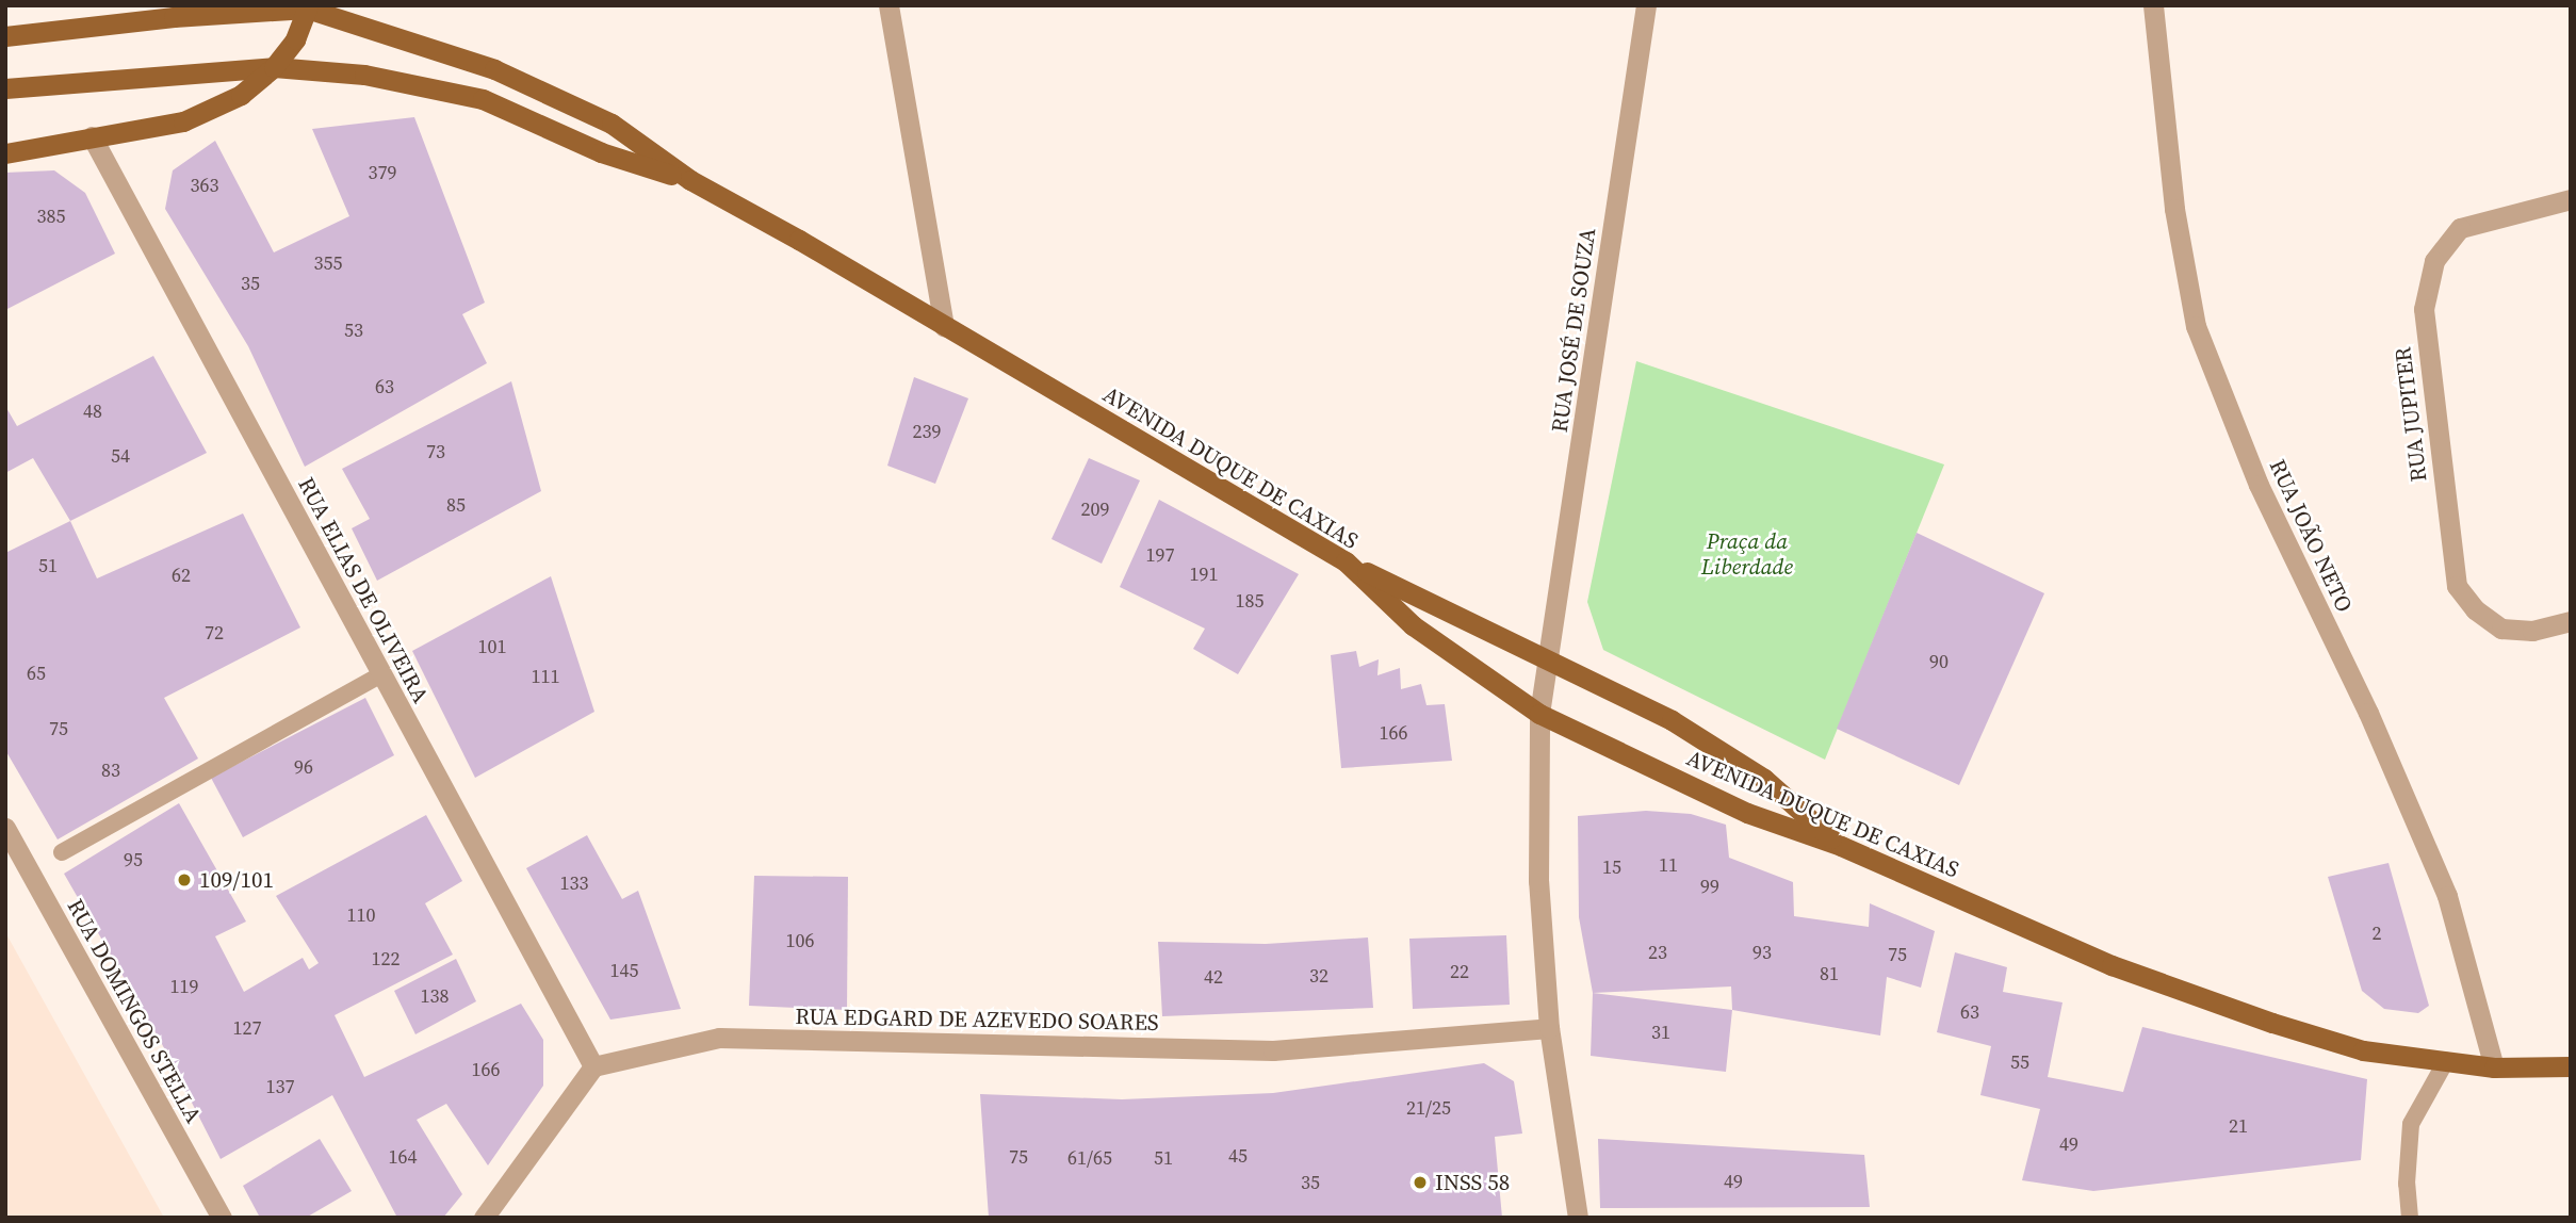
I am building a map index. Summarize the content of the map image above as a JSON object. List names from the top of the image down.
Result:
{
  "streets": {
    "main road": ["AVENIDA DUQUE DE CAXIAS"],
    "street": [
      "RUA JOSÉ DE SOUZA",
      "RUA JUPITER",
      "RUA JOÃO NETO",
      "RUA ELIAS DE OLIVEIRA",
      "RUA DOMINGOS STELLA",
      "RUA EDGARD DE AZEVEDO SOARES"
    ]
  },
  "crossings": [
    ["RUA JOSÉ DE SOUZA", "AVENIDA DUQUE DE CAXIAS"],
    ["RUA JOSÉ DE SOUZA", "RUA EDGARD DE AZEVEDO SOARES"],
    ["AVENIDA DUQUE DE CAXIAS", "RUA JOÃO NETO"],
    ["RUA ELIAS DE OLIVEIRA", "RUA EDGARD DE AZEVEDO SOARES"]
  ],
  "parks": ["Praça da Liberdade"],
  "places": ["109/101", "INSS 58"],
  "house_numbers": [
    "379",
    "363",
    "385",
    "355",
    "35",
    "53",
    "63",
    "48",
    "239",
    "73",
    "54",
    "85",
    "209",
    "197",
    "51",
    "191",
    "62",
    "185",
    "72",
    "101",
    "90",
    "65",
    "111",
    "75",
    "166",
    "96",
    "83",
    "95",
    "11",
    "15",
    "133",
    "99",
    "110",
    "2",
    "106",
    "23",
    "93",
    "75",
    "122",
    "145",
    "22",
    "81",
    "32",
    "42",
    "119",
    "138",
    "63",
    "127",
    "31",
    "55",
    "166",
    "137",
    "21/25",
    "21",
    "49",
    "45",
    "164",
    "75",
    "61/65",
    "51",
    "49",
    "35"
  ]
}
